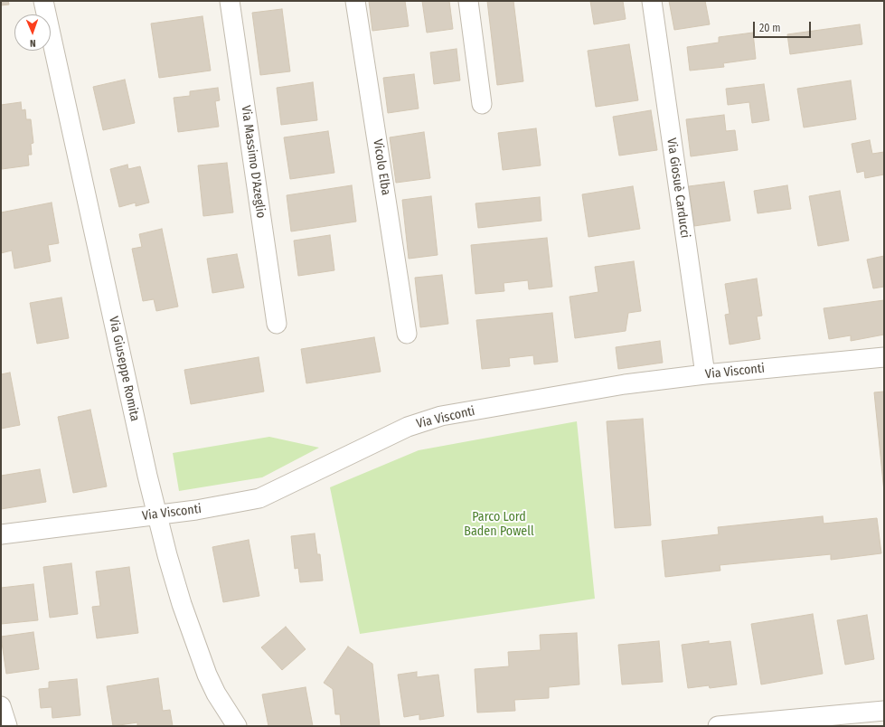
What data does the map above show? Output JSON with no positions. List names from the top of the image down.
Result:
{
  "streets": {
    "street": [
      "Via Massimo D'Azeglio",
      "Vicolo Elba",
      "Via Giosuè Carducci",
      "Via Giuseppe Romita",
      "Via Visconti"
    ]
  },
  "crossings": [
    ["Via Giosuè Carducci", "Via Visconti"],
    ["Via Giuseppe Romita", "Via Visconti"]
  ],
  "parks": ["Parco Lord Baden Powell"],
  "scale_bar": "20 m",
  "north": "bottom"
}
